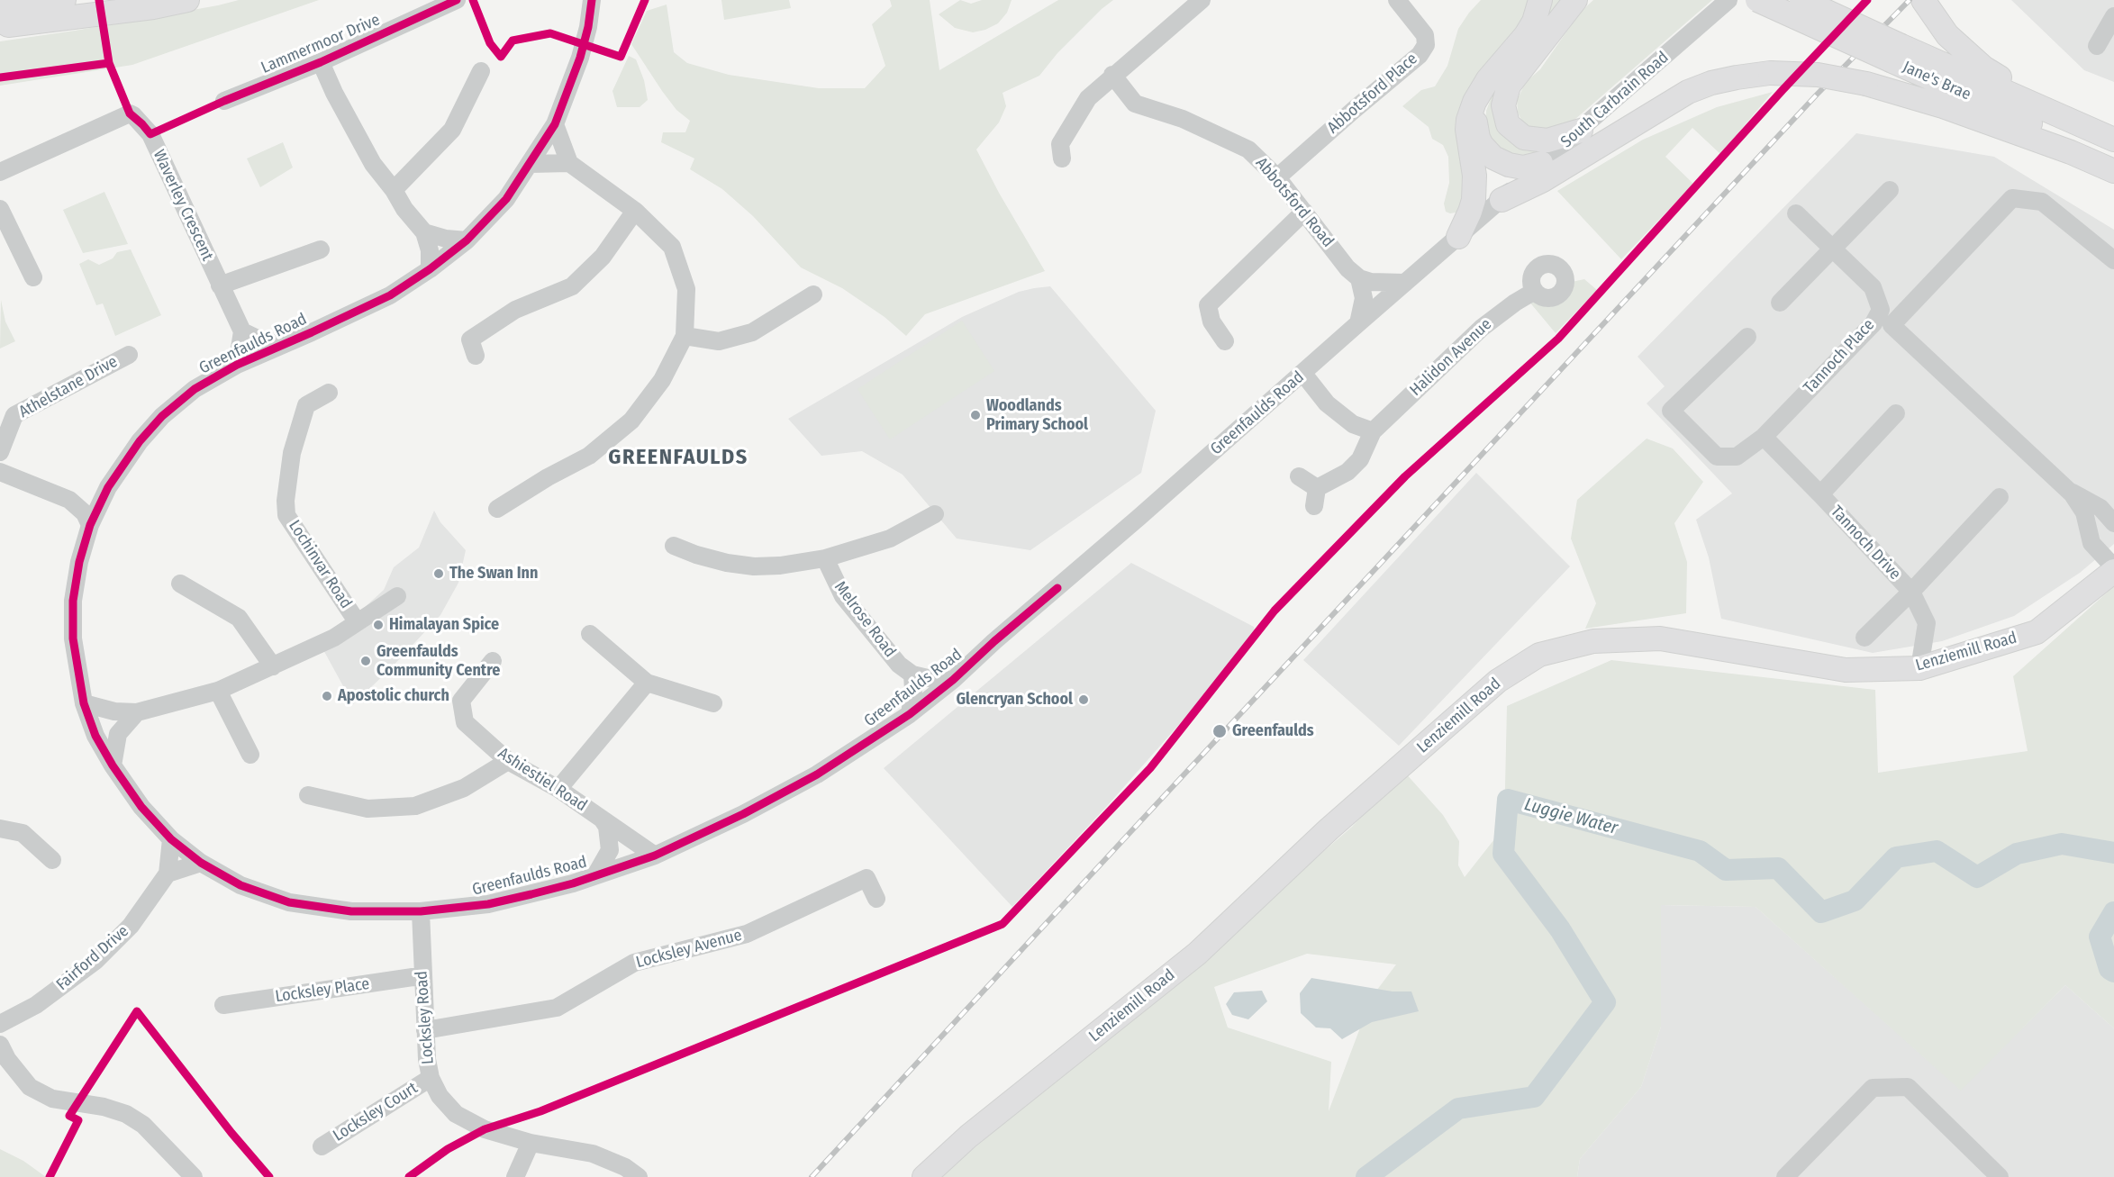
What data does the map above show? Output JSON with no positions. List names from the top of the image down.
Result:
{
  "streets": {
    "main road": ["Jane's Brae", "Lenziemill Road"],
    "street": [
      "Lammermoor Drive",
      "Abbotsford Place",
      "South Carbrain Road",
      "Abbotsford Road",
      "Waverley Crescent",
      "Greenfaulds Road",
      "Tannoch Place",
      "Halidon Avenue",
      "Athelstane Drive",
      "Tannoch Drive",
      "Lochinvar Road",
      "Melrose Road",
      "Ashiestiel Road",
      "Locksley Avenue",
      "Fairford Drive",
      "Locksley Place",
      "Locksley Road",
      "Locksley Court"
    ]
  },
  "crossings": [
    ["Lammermoor Drive", "Greenfaulds Road"],
    ["Abbotsford Place", "Abbotsford Road"],
    ["South Carbrain Road", "Greenfaulds Road"],
    ["Greenfaulds Road", "Lochinvar Road"],
    ["Greenfaulds Road", "Ashiestiel Road"],
    ["Greenfaulds Road", "Fairford Drive"],
    ["Greenfaulds Road", "Locksley Road"],
    ["Tannoch Place", "Tannoch Drive"],
    ["Tannoch Drive", "Lenziemill Road"],
    ["Locksley Avenue", "Locksley Road"],
    ["Locksley Place", "Locksley Road"],
    ["Locksley Road", "Locksley Court"]
  ],
  "districts": ["GREENFAULDS"],
  "water": ["Luggie Water"],
  "places": [
    "Woodlands Primary School",
    "The Swan Inn",
    "Himalayan Spice",
    "Greenfaulds Community Centre",
    "Apostolic church",
    "Glencryan School",
    "Greenfaulds"
  ]
}
